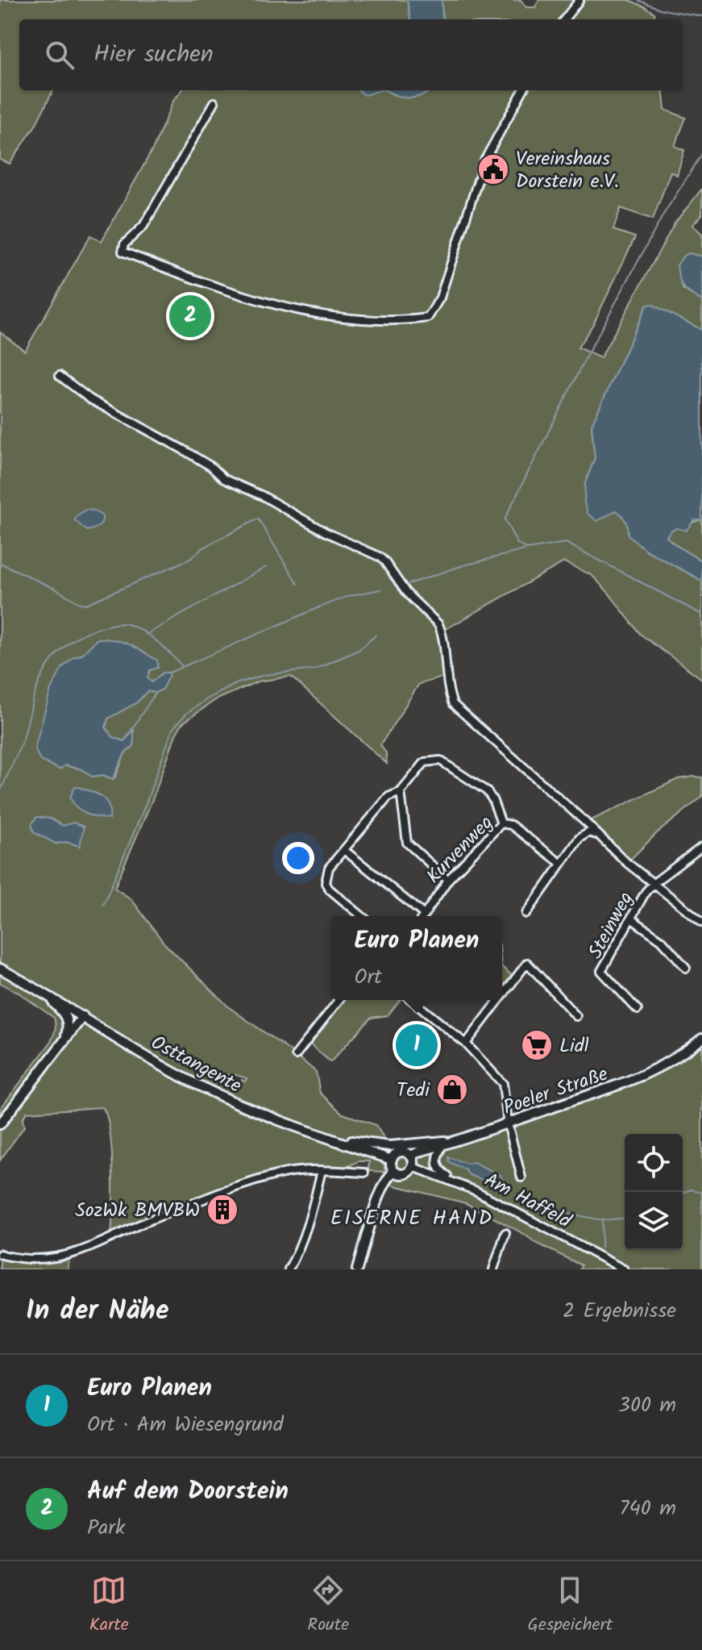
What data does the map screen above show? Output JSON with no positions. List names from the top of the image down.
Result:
{
  "streets": {
    "main road": ["Osttangente", "Poeler Straße"],
    "street": ["Kurvenweg", "Steinweg", "Am Haffeld"]
  },
  "crossings": [
    ["Osttangente", "Poeler Straße"],
    ["Osttangente", "Am Haffeld"],
    ["Poeler Straße", "Am Haffeld"]
  ],
  "districts": ["EISERNE HAND"],
  "places": {
    "public building": ["Vereinshaus Dorstein e.V."],
    "supermarket": ["Lidl"],
    "shop": ["Tedi"],
    "building": ["SozWk BMVBW"]
  },
  "page": {
    "search": "Hier suchen",
    "pins": ["2", "1"],
    "popup": ["Euro Planen", "Ort"],
    "heading": ["In der Nähe", "2 Ergebnisse"],
    "list": [
      {
        "mark": "1",
        "name": "Euro Planen",
        "note": "Ort · Am Wiesengrund",
        "value": "300 m"
      },
      {
        "mark": "2",
        "name": "Auf dem Doorstein",
        "note": "Park",
        "value": "740 m"
      }
    ],
    "nav": ["Karte", "Route", "Gespeichert"]
  }
}
